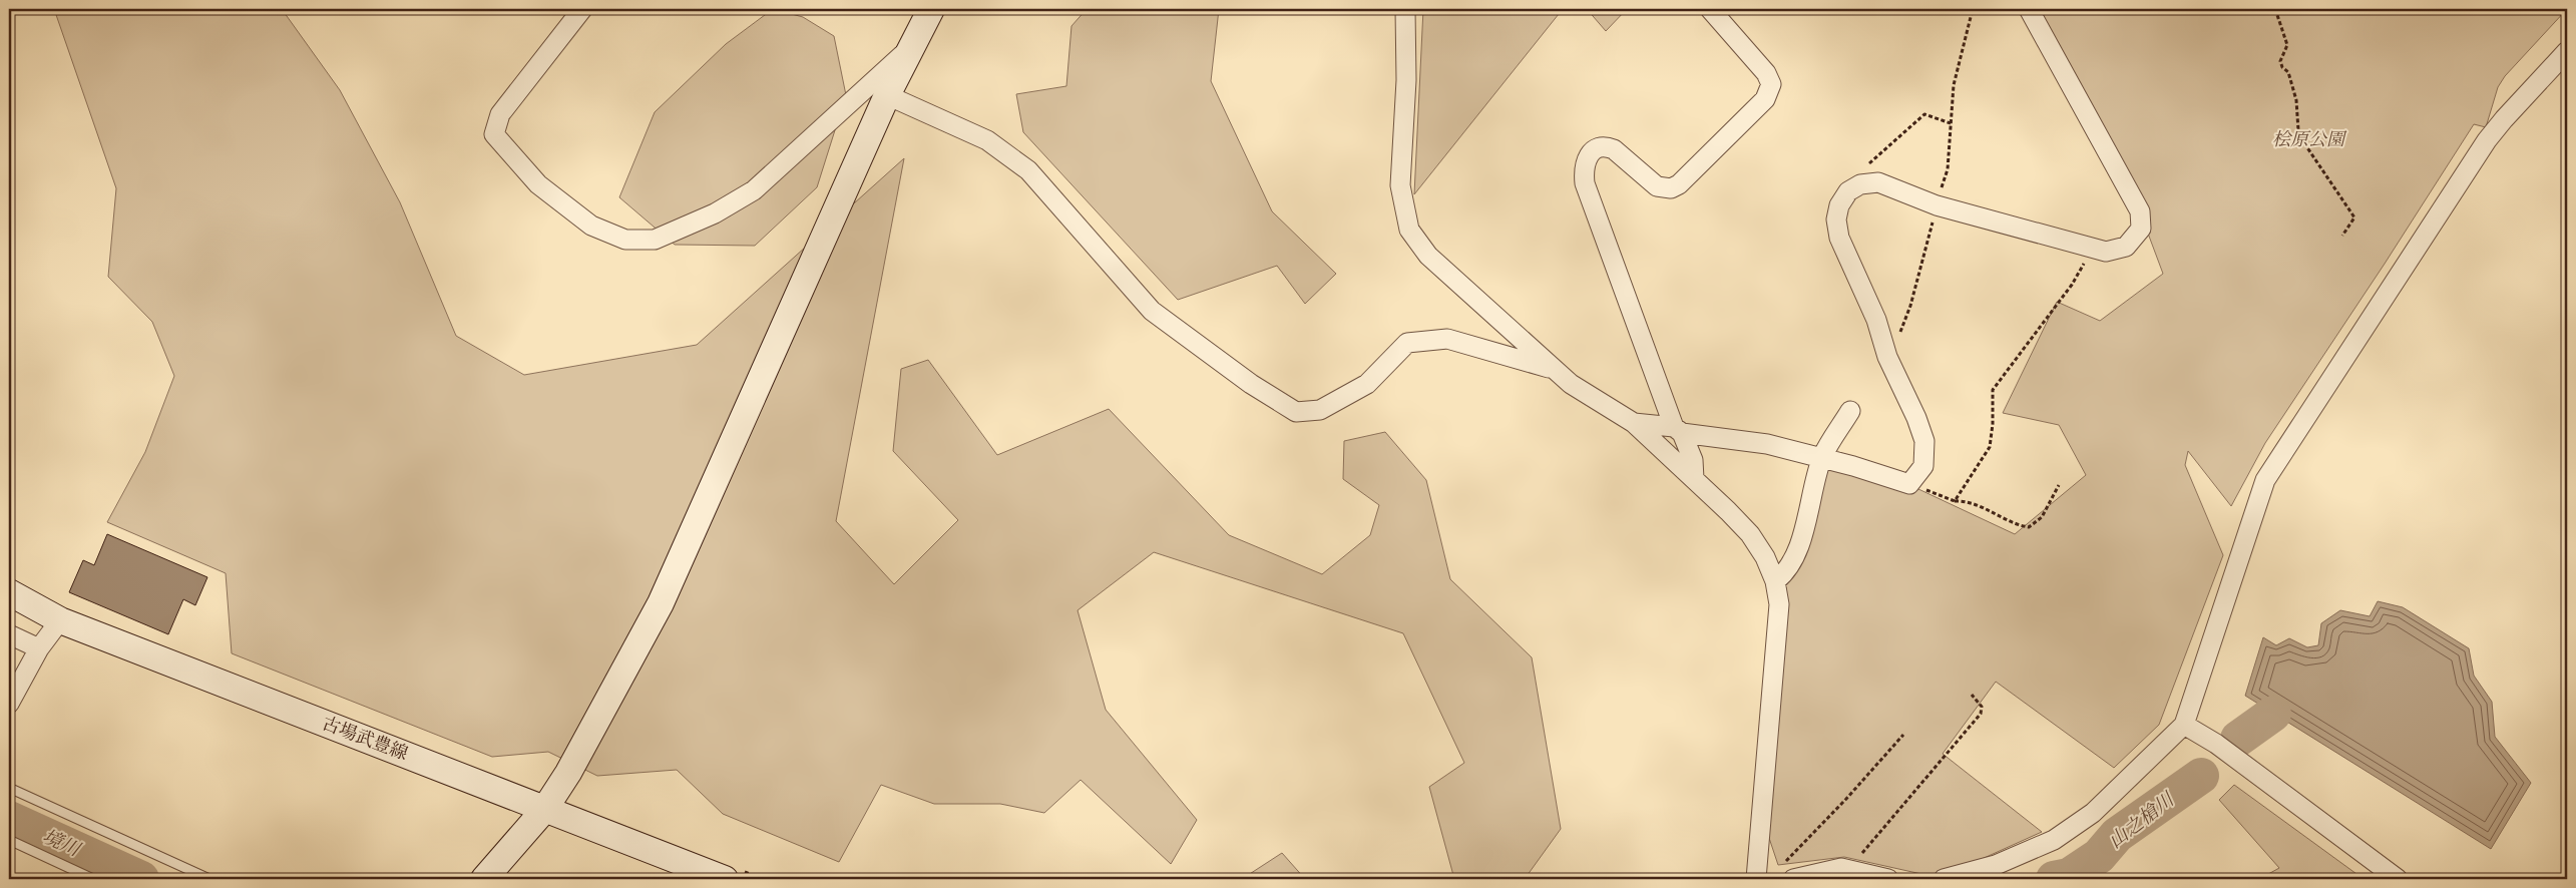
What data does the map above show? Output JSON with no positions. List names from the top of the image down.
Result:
{
  "streets": {
    "street": ["古場武豊線"]
  },
  "water": ["山之槍川", "境川"],
  "parks": ["桧原公園"]
}
